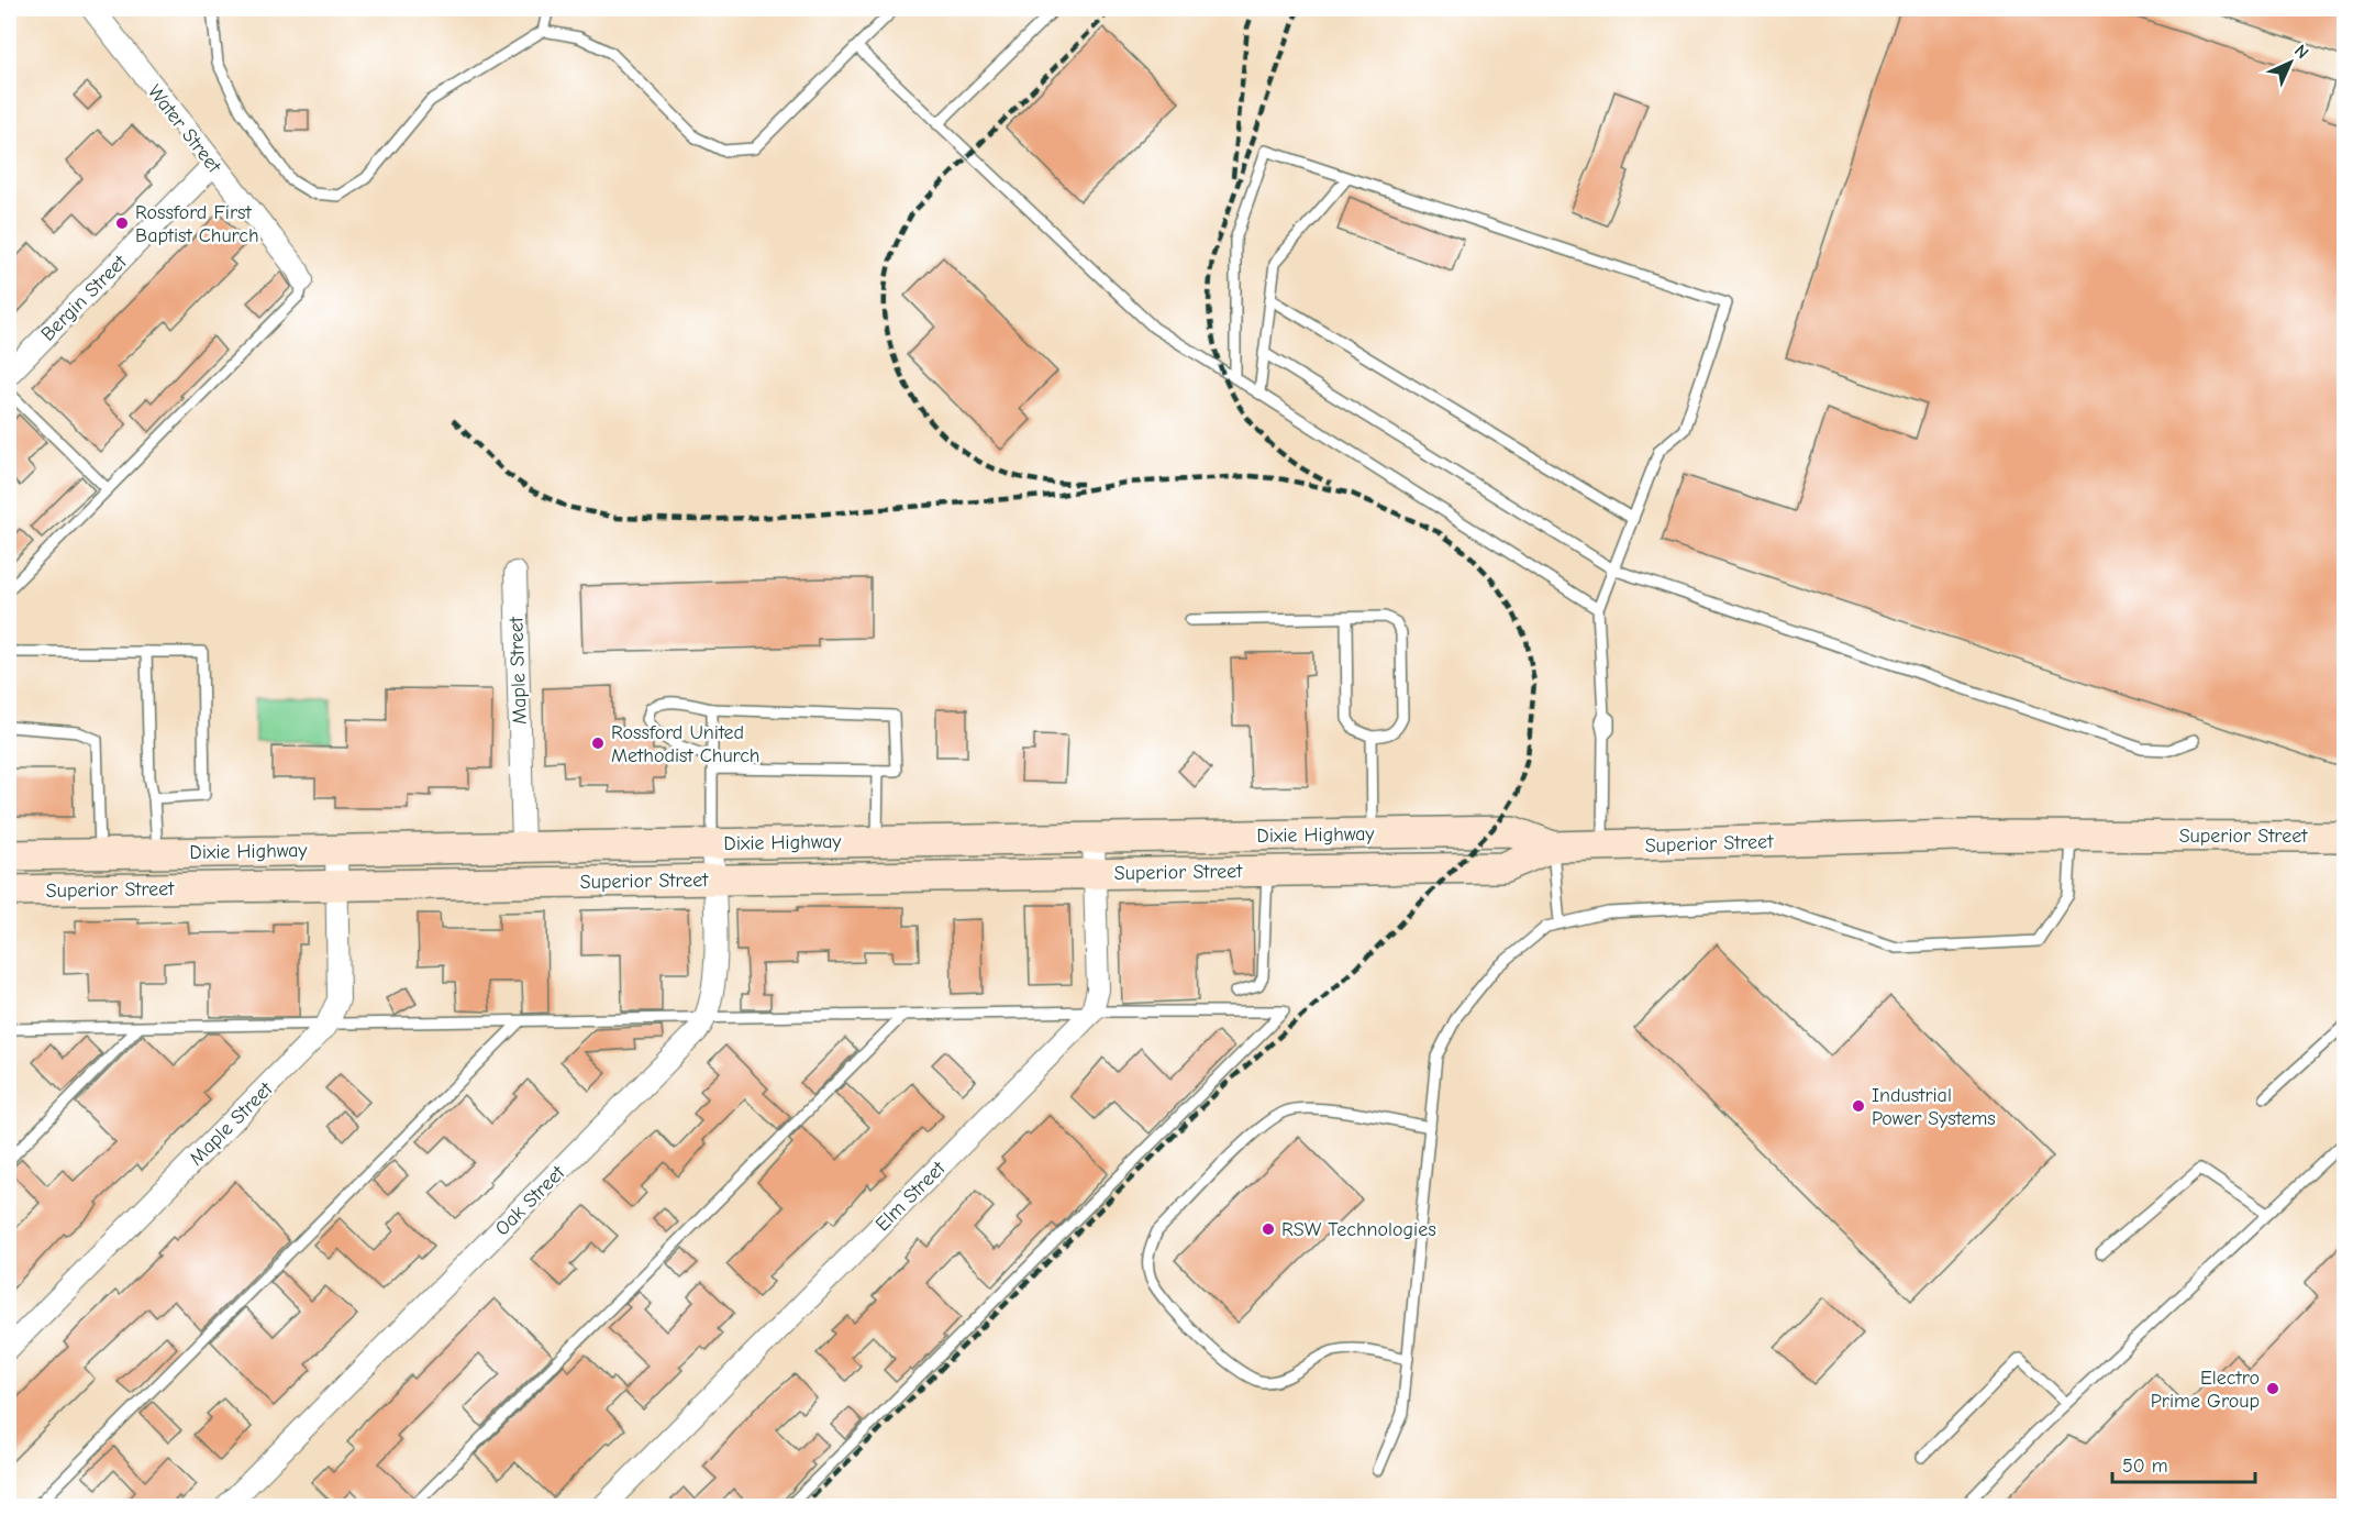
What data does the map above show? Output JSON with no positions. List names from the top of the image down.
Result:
{
  "streets": {
    "main road": ["Dixie Highway", "Superior Street"],
    "street": [
      "Water Street",
      "Bergin Street",
      "Maple Street",
      "Elm Street",
      "Oak Street"
    ]
  },
  "crossings": [
    ["Water Street", "Bergin Street"],
    ["Maple Street", "Dixie Highway"],
    ["Maple Street", "Superior Street"],
    ["Dixie Highway", "Superior Street"],
    ["Dixie Highway", "Oak Street"],
    ["Superior Street", "Oak Street"]
  ],
  "places": [
    "Rossford First Baptist Church",
    "Rossford United Methodist Church",
    "Industrial Power Systems",
    "RSW Technologies",
    "Electro Prime Group"
  ],
  "scale_bar": "50 m",
  "north": "top right"
}
